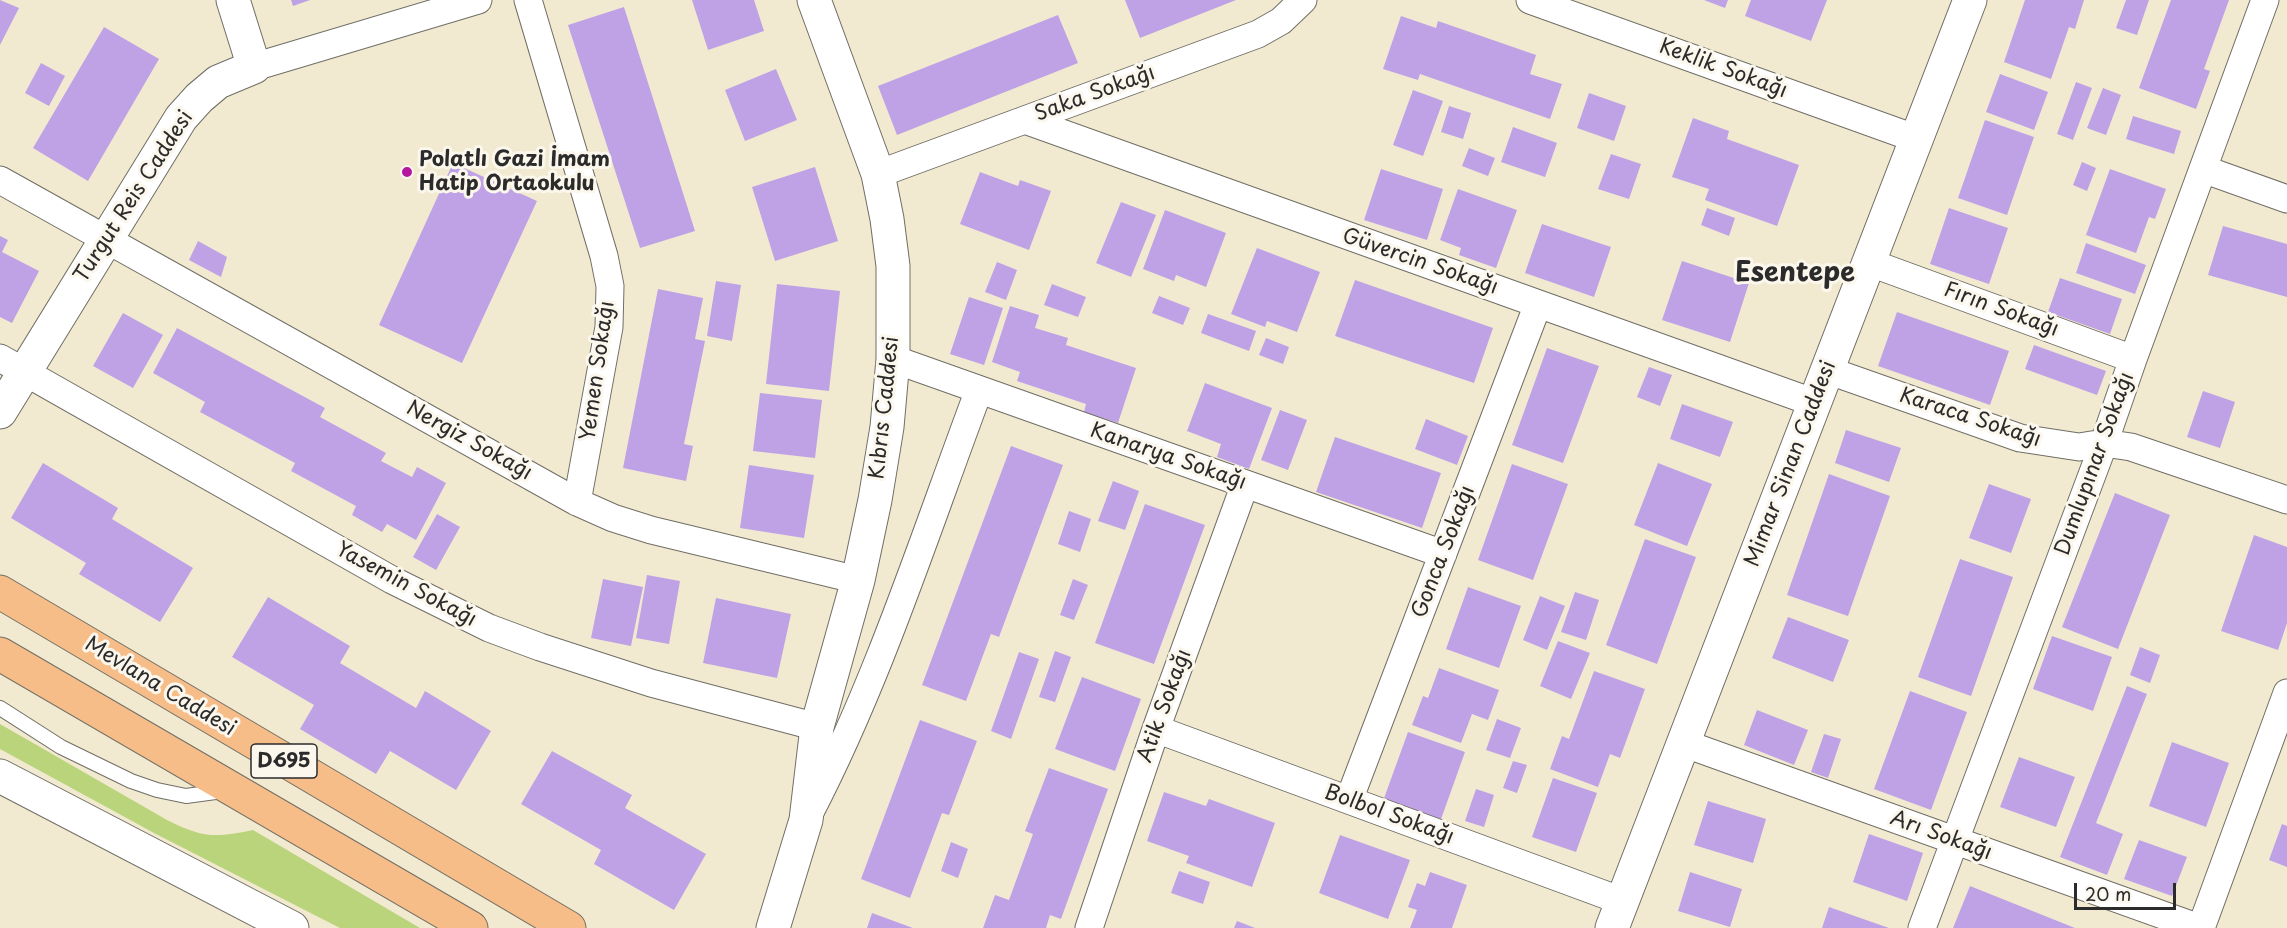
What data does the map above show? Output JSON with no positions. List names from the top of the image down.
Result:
{
  "streets": {
    "main road": ["Mevlana Caddesi", "D695"],
    "street": [
      "Keklik Sokağı",
      "Saka Sokağı",
      "Turgut Reis Caddesi",
      "Güvercin Sokağı",
      "Fırın Sokağı",
      "Yemen Sokağı",
      "Kıbrıs Caddesi",
      "Karaca Sokağı",
      "Nergiz Sokağı",
      "Kanarya Sokağı",
      "Mimar Sinan Caddesi",
      "Dumlupınar Sokağı",
      "Gonca Sokağı",
      "Yasemin Sokağı",
      "Atik Sokağı",
      "Bolbol Sokağı",
      "Arı Sokağı"
    ]
  },
  "crossings": [
    ["Keklik Sokağı", "Mimar Sinan Caddesi"],
    ["Saka Sokağı", "Güvercin Sokağı"],
    ["Saka Sokağı", "Kıbrıs Caddesi"],
    ["Turgut Reis Caddesi", "Nergiz Sokağı"],
    ["Turgut Reis Caddesi", "Yasemin Sokağı"],
    ["Güvercin Sokağı", "Mimar Sinan Caddesi"],
    ["Güvercin Sokağı", "Gonca Sokağı"],
    ["Fırın Sokağı", "Mimar Sinan Caddesi"],
    ["Fırın Sokağı", "Dumlupınar Sokağı"],
    ["Yemen Sokağı", "Nergiz Sokağı"],
    ["Kıbrıs Caddesi", "Nergiz Sokağı"],
    ["Kıbrıs Caddesi", "Kanarya Sokağı"],
    ["Kıbrıs Caddesi", "Yasemin Sokağı"],
    ["Karaca Sokağı", "Mimar Sinan Caddesi"],
    ["Karaca Sokağı", "Dumlupınar Sokağı"],
    ["Kanarya Sokağı", "Gonca Sokağı"],
    ["Kanarya Sokağı", "Atik Sokağı"],
    ["Mimar Sinan Caddesi", "Bolbol Sokağı"],
    ["Mimar Sinan Caddesi", "Arı Sokağı"],
    ["Dumlupınar Sokağı", "Arı Sokağı"],
    ["Gonca Sokağı", "Bolbol Sokağı"],
    ["Atik Sokağı", "Bolbol Sokağı"]
  ],
  "districts": ["Esentepe"],
  "places": ["Polatlı Gazi İmam Hatip Ortaokulu"],
  "scale_bar": "20 m"
}
